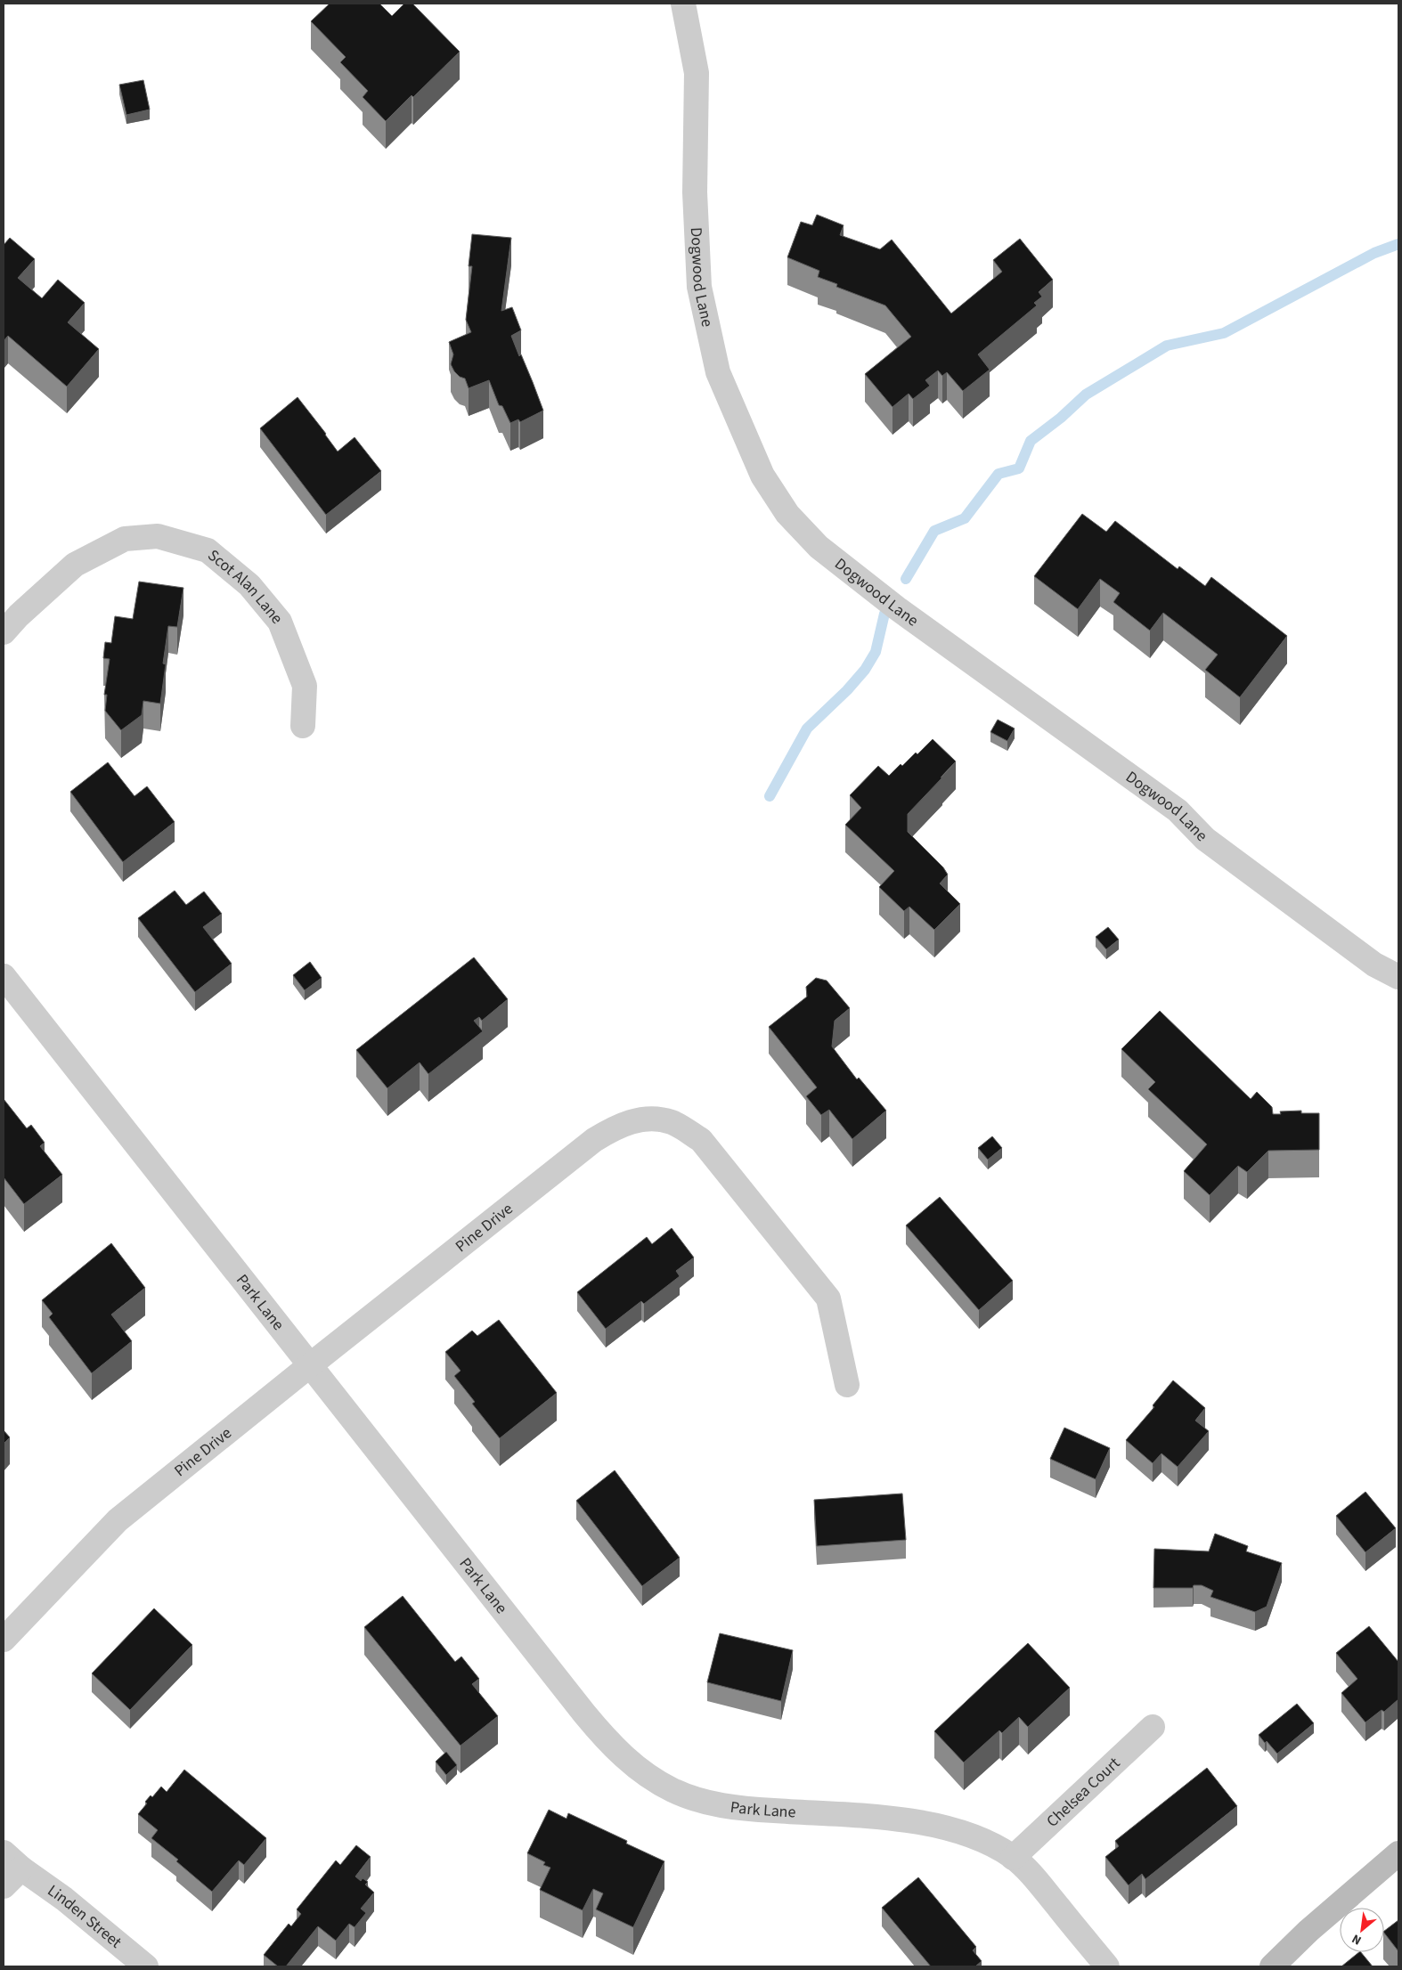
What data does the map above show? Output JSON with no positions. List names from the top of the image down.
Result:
{
  "streets": {
    "street": [
      "Dogwood Lane",
      "Scot Alan Lane",
      "Pine Drive",
      "Park Lane",
      "Chelsea Court",
      "Linden Street"
    ]
  },
  "crossings": [
    ["Pine Drive", "Park Lane"],
    ["Park Lane", "Chelsea Court"]
  ],
  "north": "bottom left"
}
